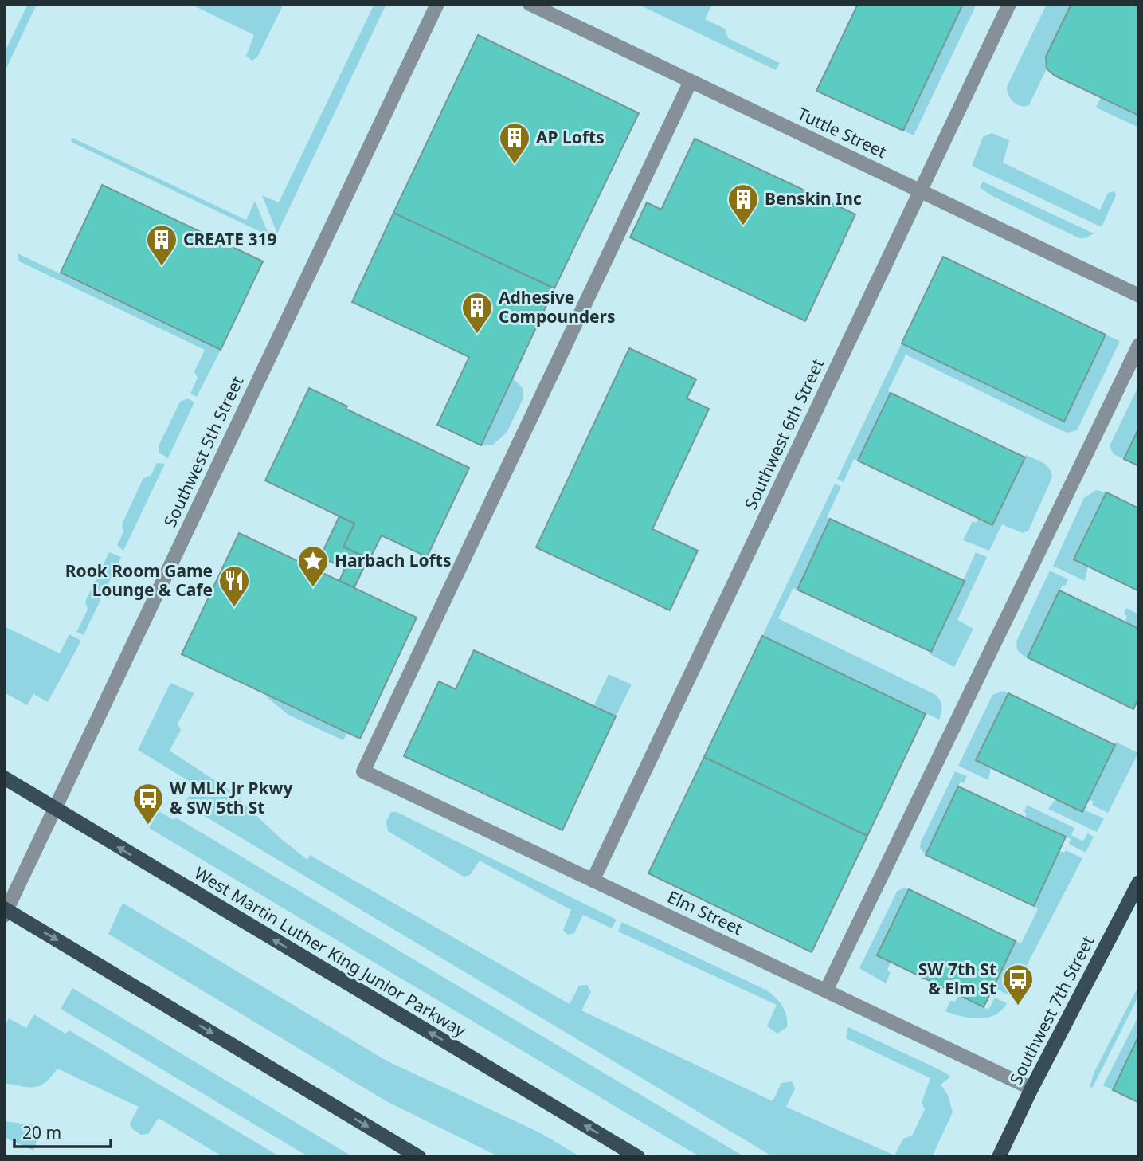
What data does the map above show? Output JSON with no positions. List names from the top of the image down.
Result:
{
  "streets": {
    "main road": ["West Martin Luther King Junior Parkway", "Southwest 7th Street"],
    "street": [
      "Tuttle Street",
      "Southwest 6th Street",
      "Southwest 5th Street",
      "Elm Street"
    ]
  },
  "crossings": [
    ["Tuttle Street", "Southwest 6th Street"],
    ["Tuttle Street", "Elm Street"],
    ["Southwest 6th Street", "Elm Street"],
    ["Southwest 5th Street", "West Martin Luther King Junior Parkway"],
    ["Elm Street", "Southwest 7th Street"]
  ],
  "places": {
    "building": [
      "AP Lofts",
      "Benskin Inc",
      "CREATE 319",
      "Adhesive Compounders"
    ],
    "place": ["Harbach Lofts"],
    "restaurant": ["Rook Room Game Lounge & Cafe"],
    "bus stop": ["W MLK Jr Pkwy & SW 5th St", "SW 7th St & Elm St"]
  },
  "scale_bar": "20 m"
}
